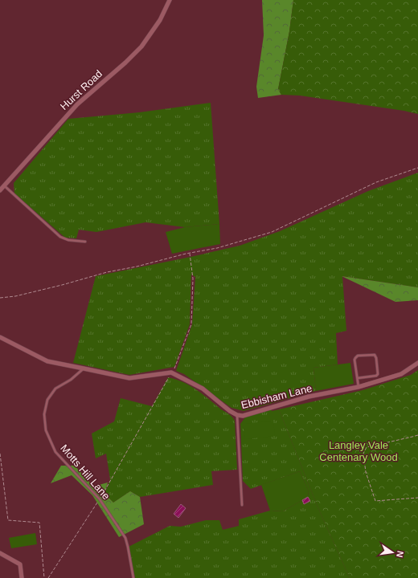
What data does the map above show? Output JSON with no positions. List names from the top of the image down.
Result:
{
  "streets": {
    "street": ["Hurst Road", "Ebbisham Lane"],
    "lane": ["Motts Hill Lane"]
  },
  "parks": ["Langley Vale Centenary Wood"],
  "north": "right"
}
